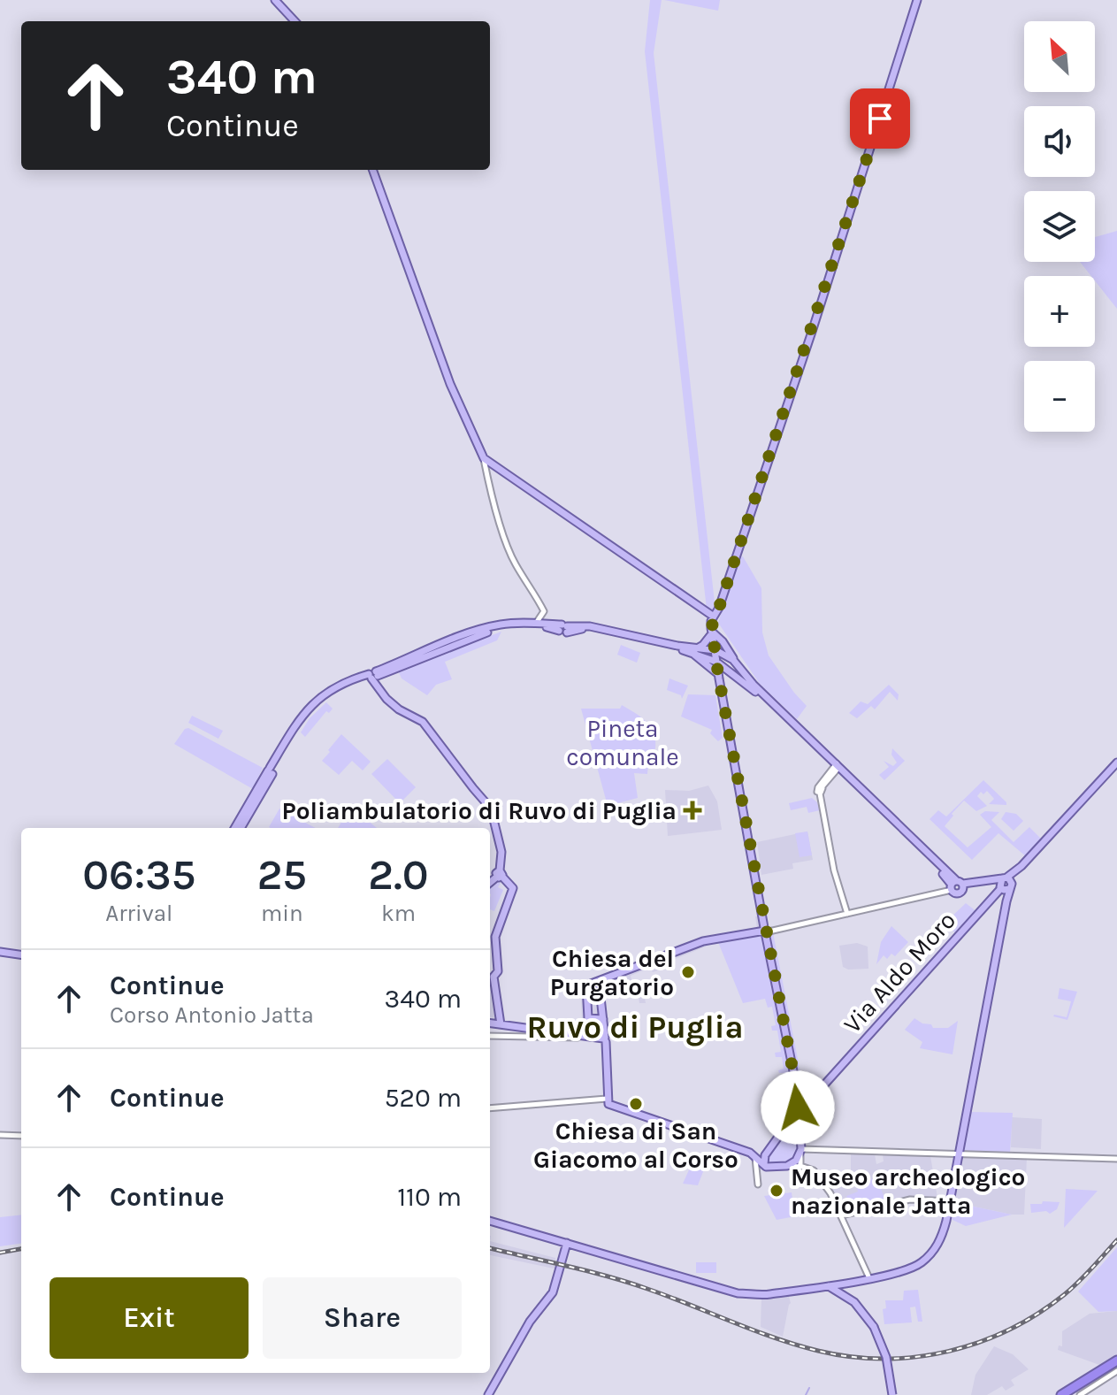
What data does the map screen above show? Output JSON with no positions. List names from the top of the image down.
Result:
{
  "streets": {
    "main road": ["Via Aldo Moro"]
  },
  "districts": ["Ruvo di Puglia"],
  "parks": ["Pineta comunale"],
  "places": {
    "health": ["Poliambulatorio di Ruvo di Puglia"],
    "other": ["Chiesa del Purgatorio", "Chiesa di San Giacomo al Corso", "Museo archeologico nazionale Jatta"]
  },
  "north": "top left",
  "page": {
    "map_buttons": ["+", "−"],
    "turn": ["340 m", "Continue"],
    "eta": [
      "06:35",
      "Arrival",
      "25",
      "min",
      "2.0",
      "km"
    ],
    "list": [
      {
        "name": "Continue",
        "note": "Corso Antonio Jatta",
        "value": "340 m"
      },
      {
        "name": "Continue",
        "value": "520 m"
      },
      {
        "name": "Continue",
        "value": "110 m"
      }
    ],
    "buttons": ["Exit", "Share"]
  }
}
